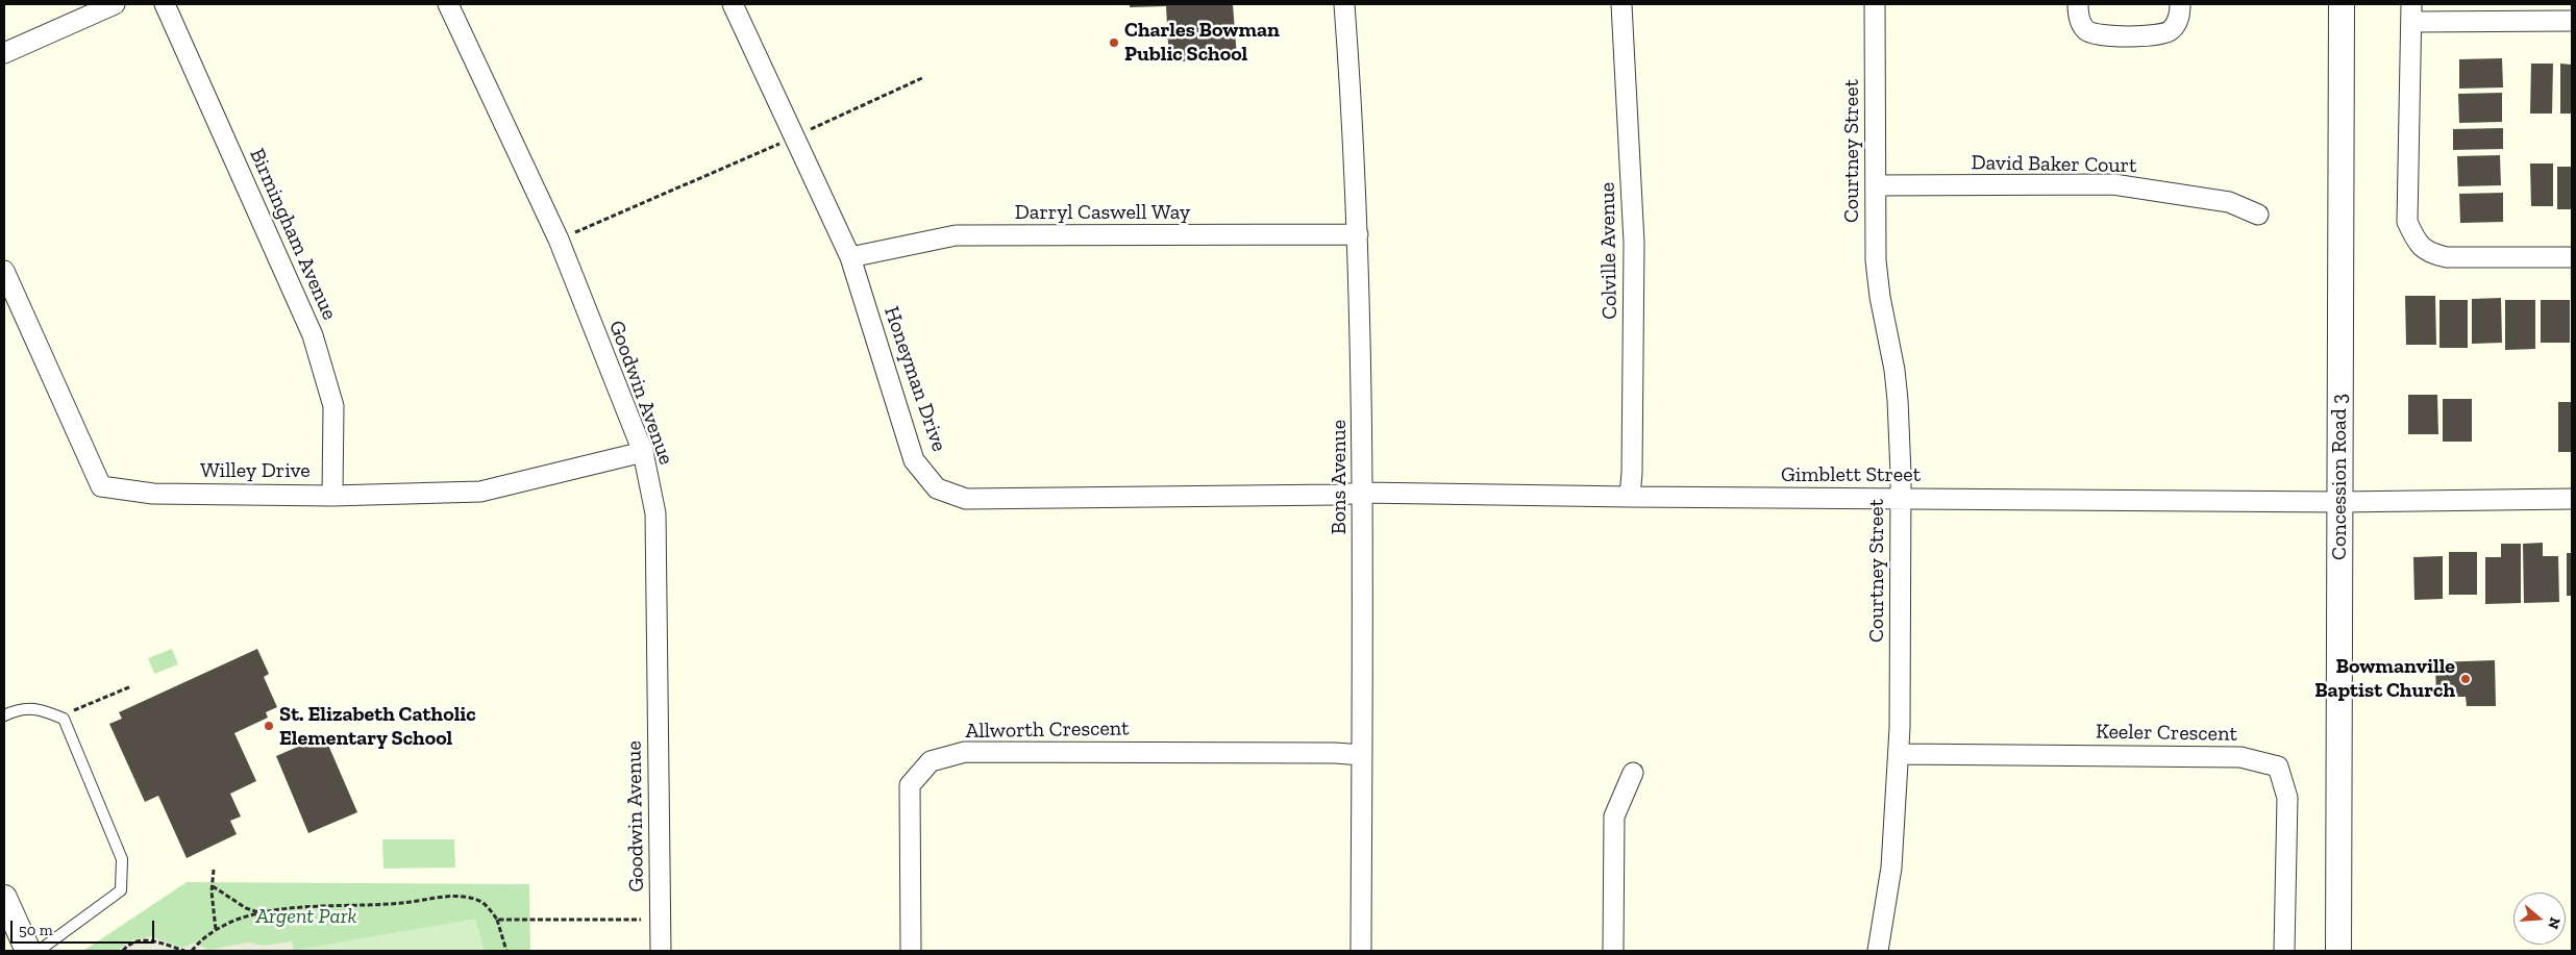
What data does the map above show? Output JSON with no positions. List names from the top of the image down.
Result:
{
  "streets": {
    "street": [
      "Courtney Street",
      "David Baker Court",
      "Darryl Caswell Way",
      "Birmingham Avenue",
      "Colville Avenue",
      "Honeyman Drive",
      "Goodwin Avenue",
      "Willey Drive",
      "Gimblett Street",
      "Bons Avenue",
      "Concession Road 3",
      "Allworth Crescent",
      "Keeler Crescent"
    ]
  },
  "crossings": [
    ["Courtney Street", "David Baker Court"],
    ["Courtney Street", "Gimblett Street"],
    ["Courtney Street", "Keeler Crescent"],
    ["Darryl Caswell Way", "Honeyman Drive"],
    ["Darryl Caswell Way", "Bons Avenue"],
    ["Birmingham Avenue", "Willey Drive"],
    ["Colville Avenue", "Gimblett Street"],
    ["Honeyman Drive", "Gimblett Street"],
    ["Honeyman Drive", "Bons Avenue"],
    ["Goodwin Avenue", "Willey Drive"],
    ["Gimblett Street", "Bons Avenue"],
    ["Gimblett Street", "Concession Road 3"],
    ["Bons Avenue", "Allworth Crescent"]
  ],
  "parks": ["Argent Park"],
  "places": ["Charles Bowman Public School", "Bowmanville Baptist Church", "St. Elizabeth Catholic Elementary School"],
  "scale_bar": "50 m",
  "north": "right"
}
